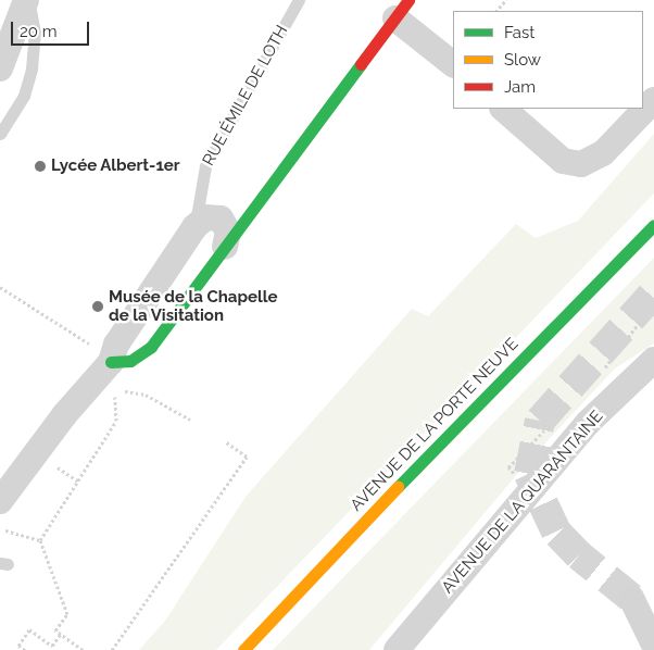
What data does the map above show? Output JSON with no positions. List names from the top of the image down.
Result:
{
  "streets": {
    "street": ["AVENUE DE LA PORTE NEUVE", "AVENUE DE LA QUARANTAINE"],
    "lane": ["RUE ÉMILE DE LOTH"]
  },
  "places": ["Lycée Albert-1er", "Musée de la Chapelle de la Visitation"],
  "legend": ["Fast", "Slow", "Jam"],
  "scale_bar": "20 m"
}
